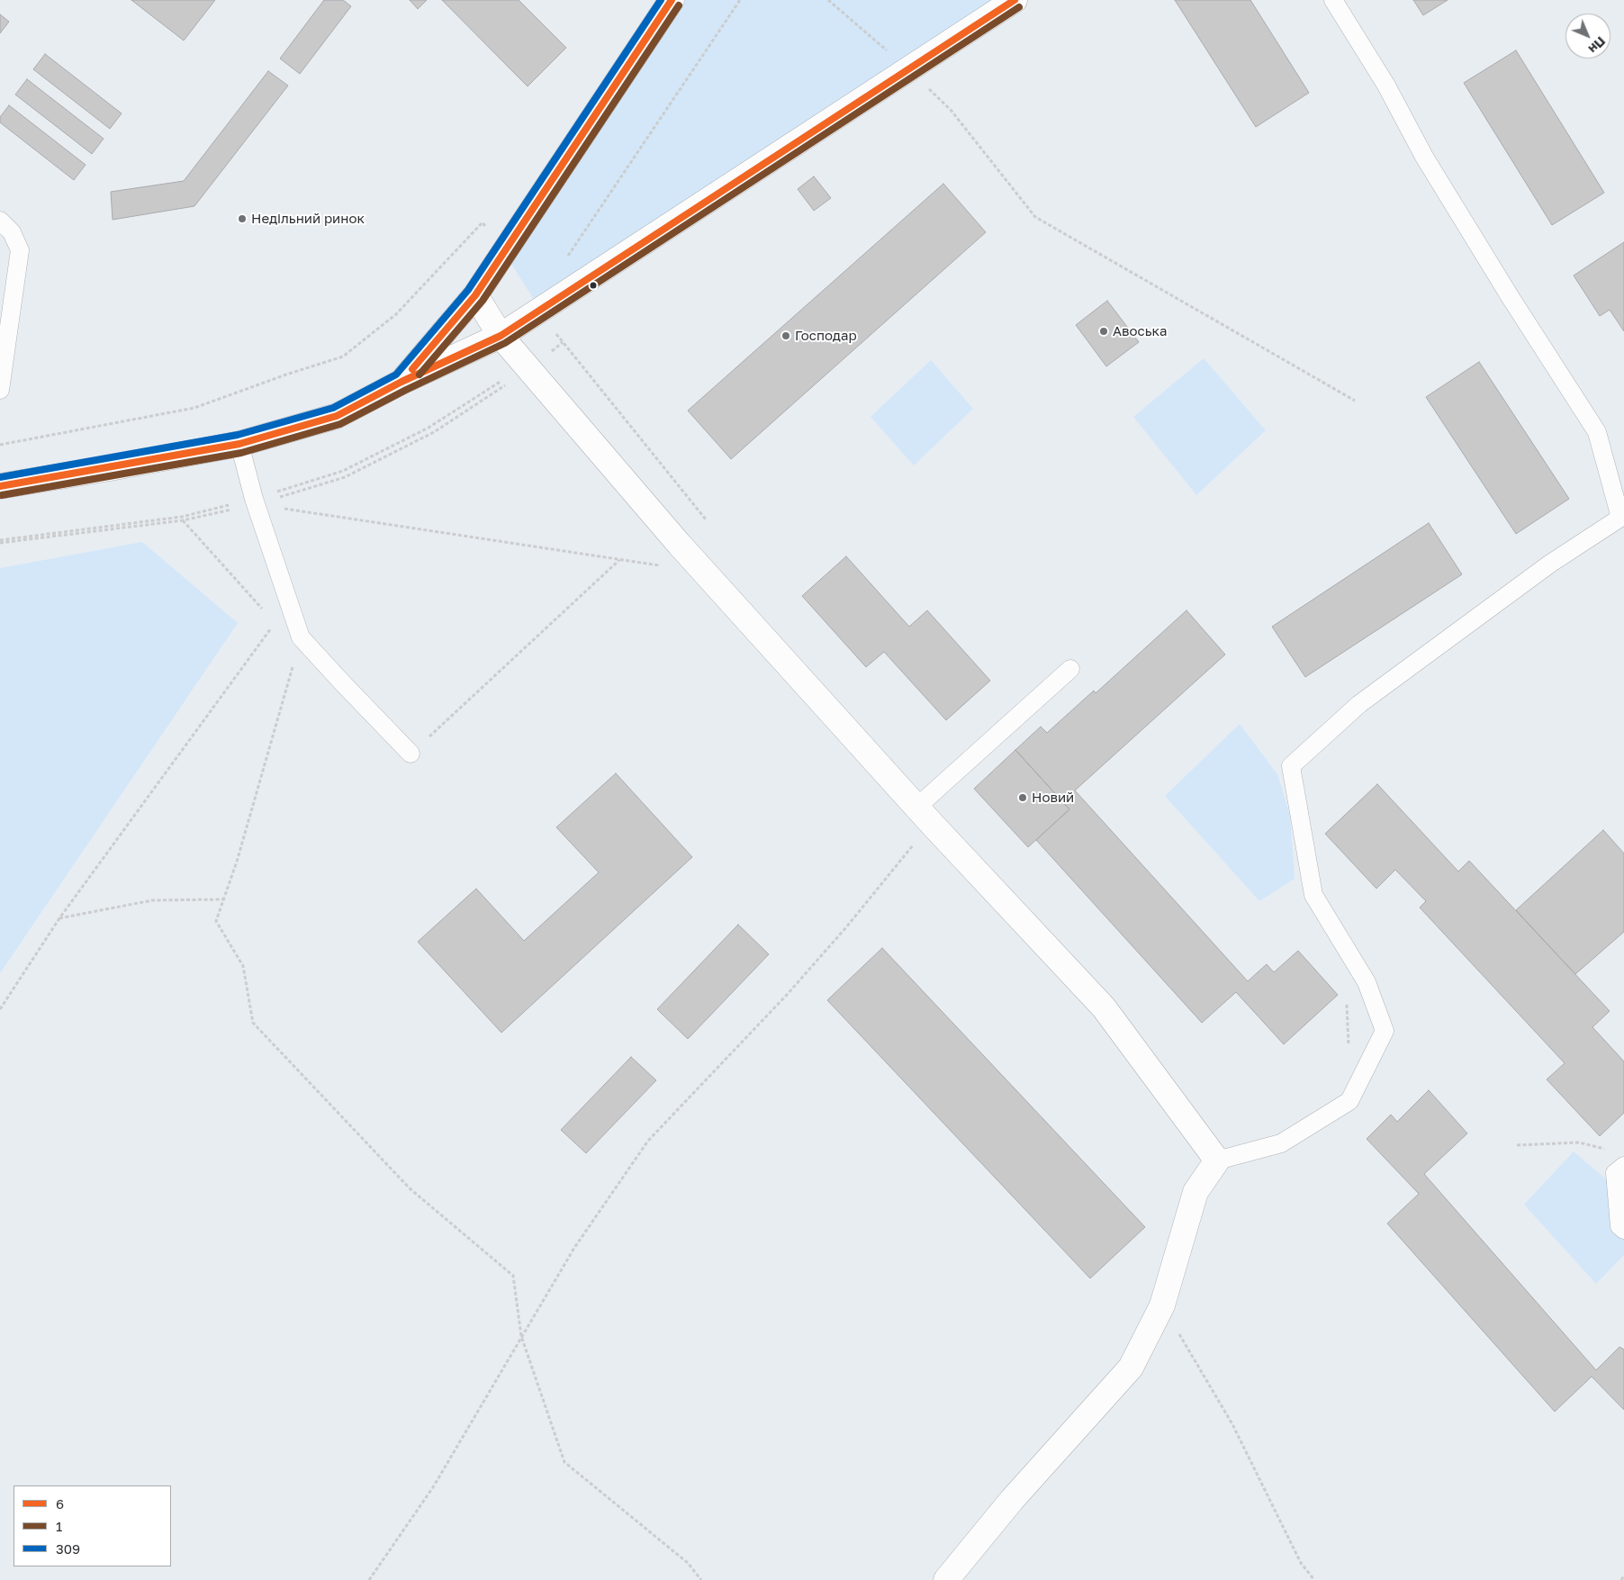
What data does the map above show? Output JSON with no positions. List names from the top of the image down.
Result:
{
  "places": [
    "Недільний ринок",
    "Авоська",
    "Господар",
    "Новий"
  ],
  "lines": ["transit line 6", "transit line 309", "transit line 1"],
  "legend": ["6", "1", "309"],
  "north": "bottom right"
}
